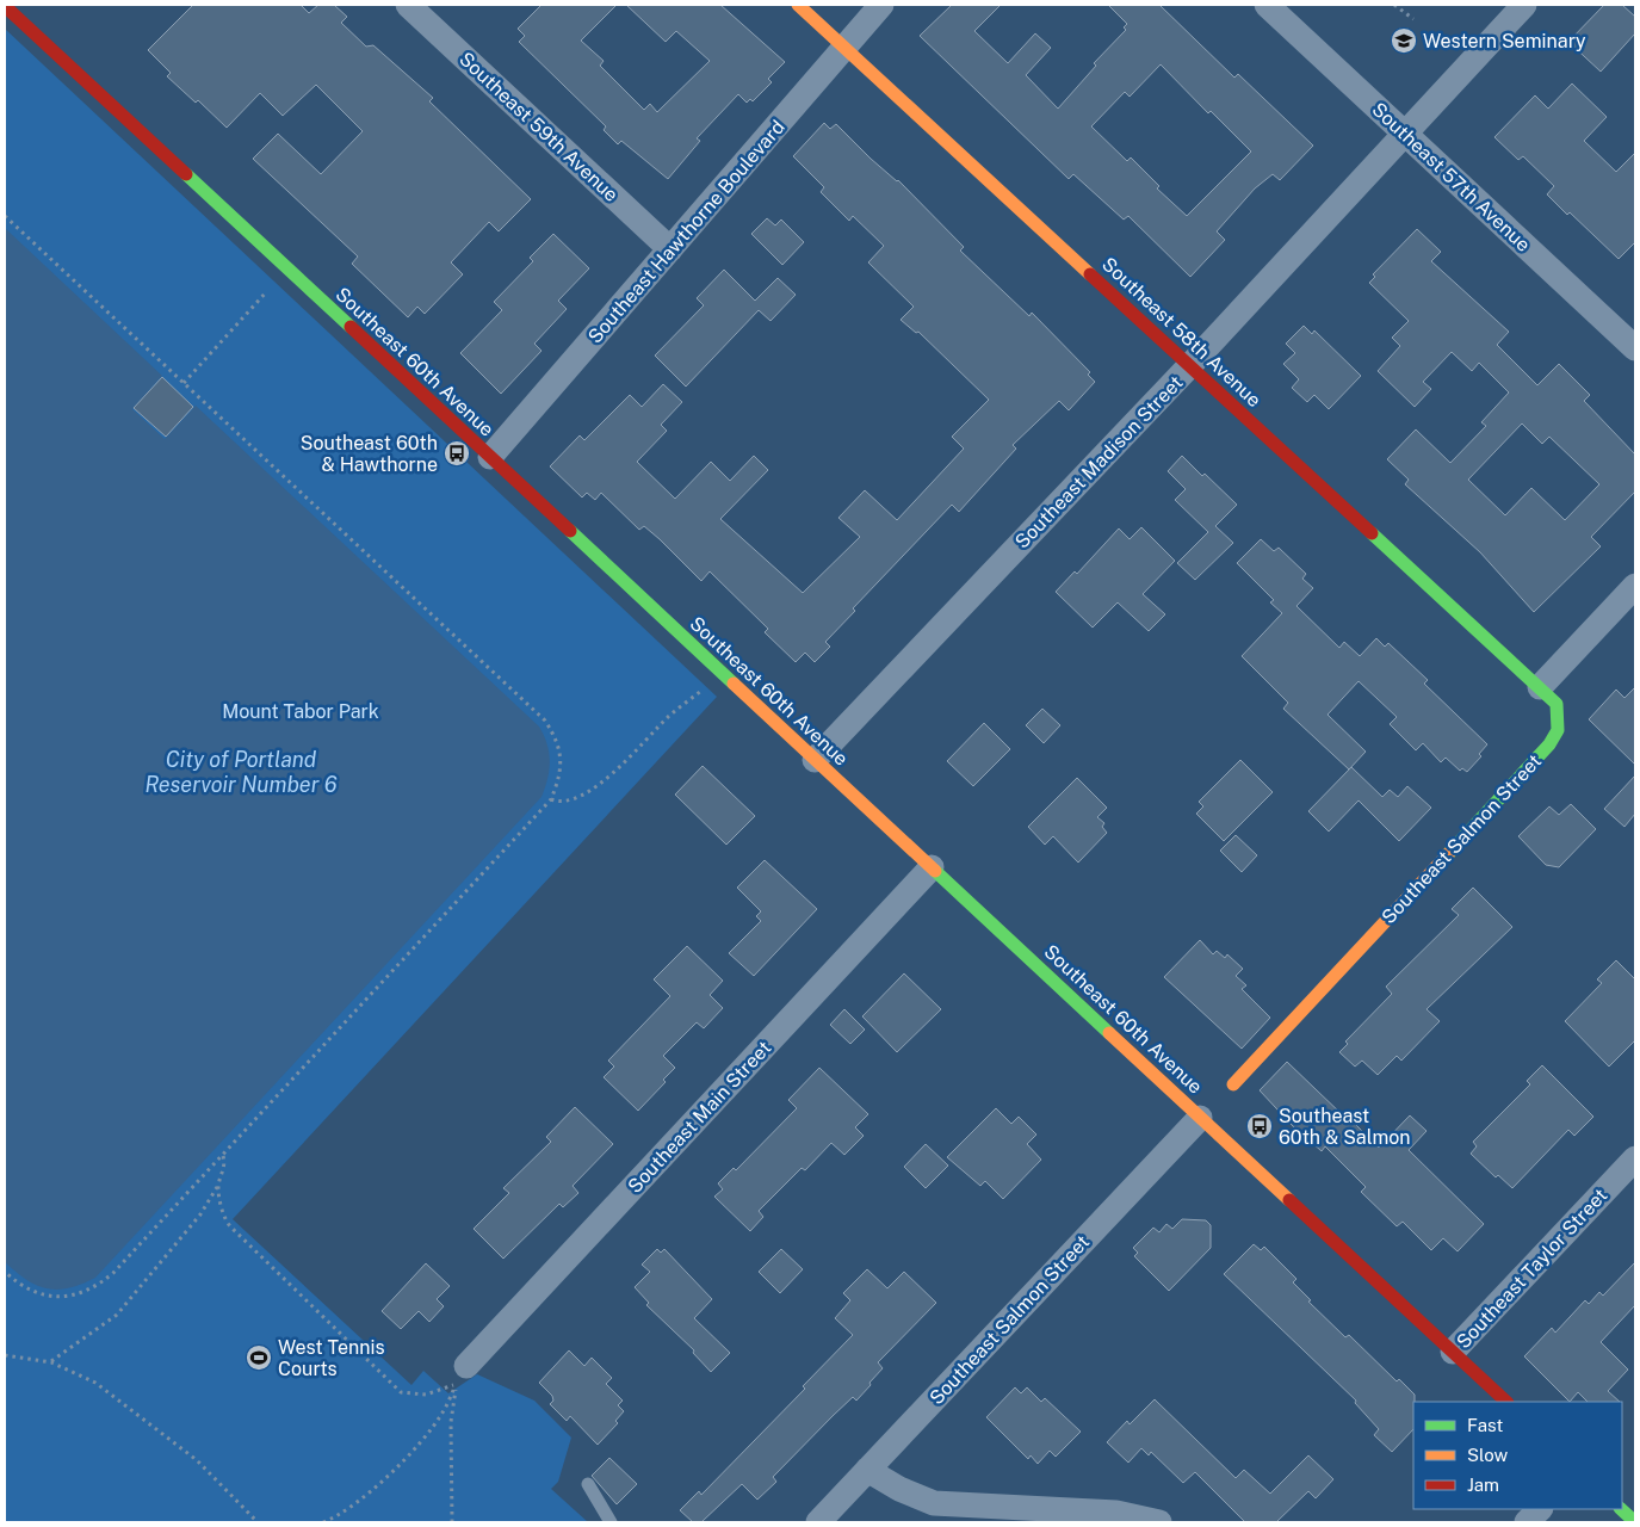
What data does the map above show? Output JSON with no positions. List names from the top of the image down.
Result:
{
  "streets": {
    "main road": ["Southeast 58th Avenue", "Southeast 60th Avenue", "Southeast Salmon Street"],
    "street": [
      "Southeast 59th Avenue",
      "Southeast 57th Avenue",
      "Southeast Hawthorne Boulevard",
      "Southeast Madison Street",
      "Southeast Main Street",
      "Southeast Taylor Street"
    ]
  },
  "crossings": [
    ["Southeast 59th Avenue", "Southeast Hawthorne Boulevard"],
    ["Southeast 57th Avenue", "Southeast Madison Street"],
    ["Southeast Hawthorne Boulevard", "Southeast 58th Avenue"],
    ["Southeast Hawthorne Boulevard", "Southeast 60th Avenue"],
    ["Southeast 58th Avenue", "Southeast Madison Street"],
    ["Southeast 58th Avenue", "Southeast Salmon Street"],
    ["Southeast 60th Avenue", "Southeast Madison Street"],
    ["Southeast 60th Avenue", "Southeast Salmon Street"],
    ["Southeast 60th Avenue", "Southeast Main Street"],
    ["Southeast 60th Avenue", "Southeast Taylor Street"]
  ],
  "water": ["City of Portland Reservoir Number 6"],
  "parks": ["Mount Tabor Park"],
  "places": {
    "school or university": ["Western Seminary"],
    "bus stop": ["Southeast 60th & Hawthorne", "Southeast 60th & Salmon"],
    "sports": ["West Tennis Courts"]
  },
  "legend": ["Fast", "Slow", "Jam"]
}
